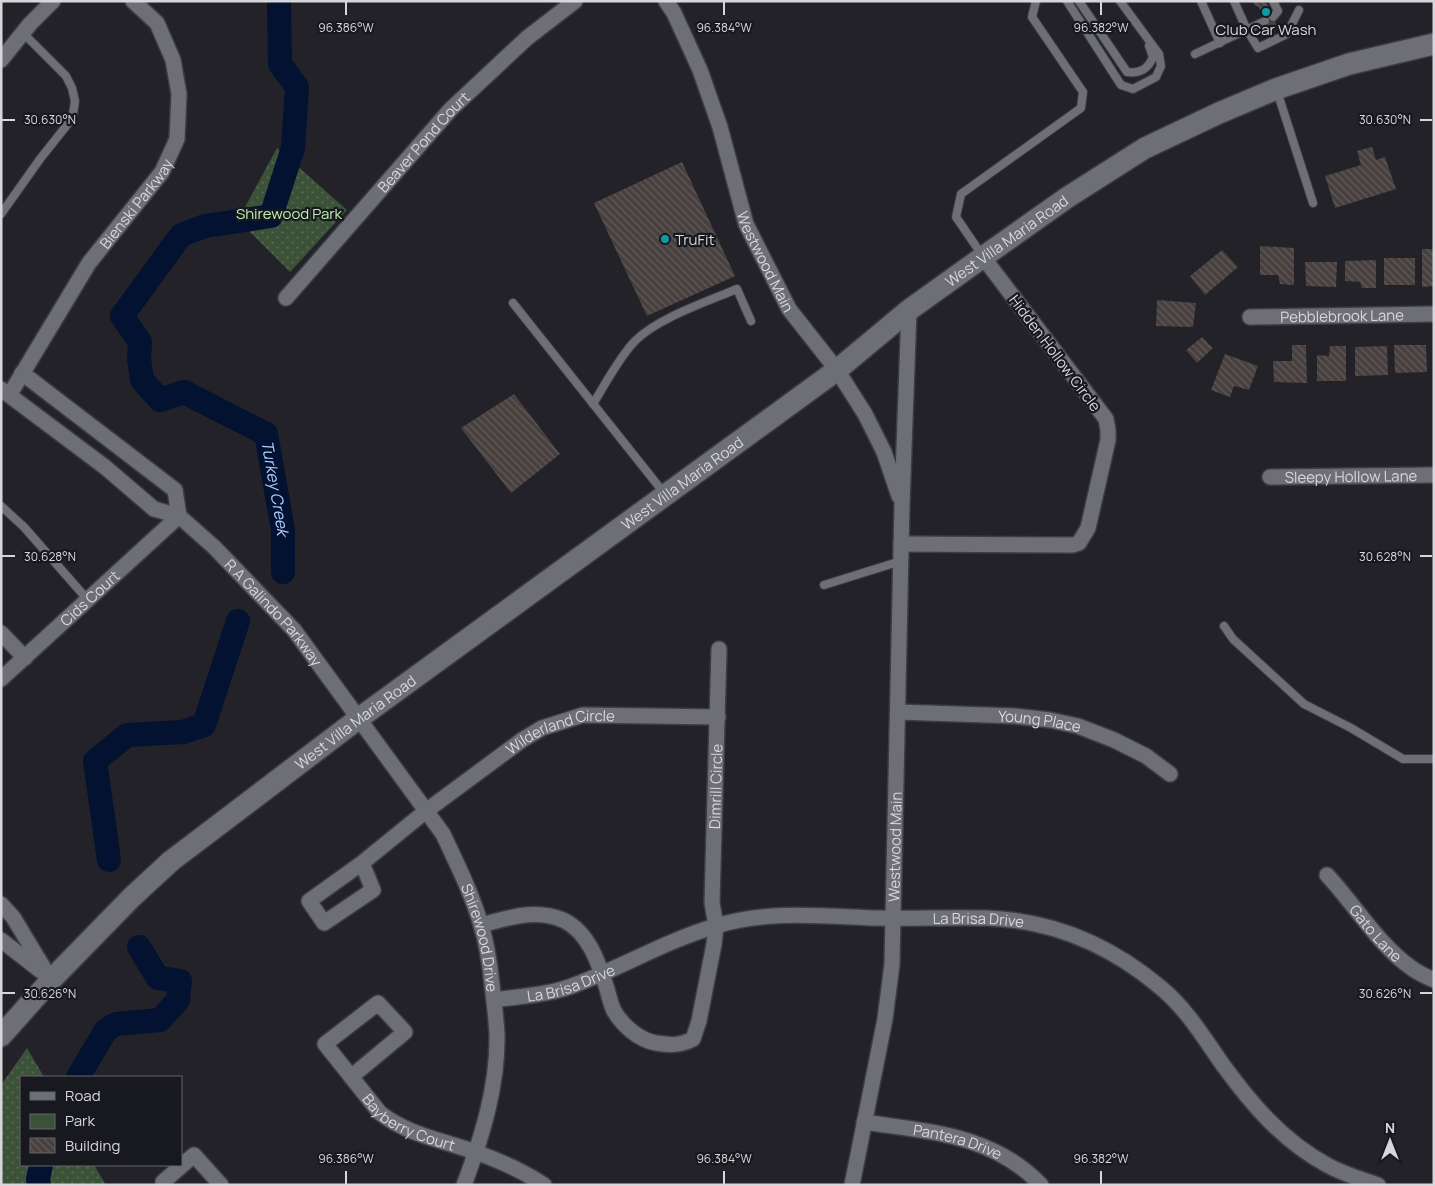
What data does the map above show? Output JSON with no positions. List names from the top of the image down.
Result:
{
  "streets": {
    "main road": ["West Villa Maria Road"],
    "street": [
      "Beaver Pond Court",
      "Bienski Parkway",
      "Westwood Main",
      "Pebblebrook Lane",
      "Hidden Hollow Circle",
      "Sleepy Hollow Lane",
      "Cids Court",
      "R A Galindo Parkway",
      "Young Place",
      "Wilderland Circle",
      "Dimrill Circle",
      "La Brisa Drive",
      "Gato Lane",
      "Shirewood Drive",
      "Bayberry Court",
      "Pantera Drive"
    ]
  },
  "crossings": [
    ["Bienski Parkway", "R A Galindo Parkway"],
    ["West Villa Maria Road", "Westwood Main"],
    ["West Villa Maria Road", "Hidden Hollow Circle"],
    ["West Villa Maria Road", "R A Galindo Parkway"],
    ["West Villa Maria Road", "Shirewood Drive"],
    ["Westwood Main", "Hidden Hollow Circle"],
    ["Westwood Main", "Young Place"],
    ["Westwood Main", "La Brisa Drive"],
    ["Westwood Main", "Pantera Drive"],
    ["Cids Court", "R A Galindo Parkway"],
    ["R A Galindo Parkway", "Shirewood Drive"],
    ["Wilderland Circle", "Dimrill Circle"],
    ["Wilderland Circle", "Shirewood Drive"],
    ["Dimrill Circle", "La Brisa Drive"],
    ["Dimrill Circle", "Shirewood Drive"],
    ["La Brisa Drive", "Shirewood Drive"],
    ["Shirewood Drive", "Bayberry Court"]
  ],
  "water": ["Turkey Creek"],
  "parks": ["Shirewood Park"],
  "places": ["Club Car Wash", "TruFit"],
  "legend": ["Road", "Park", "Building"],
  "north": "top",
  "coordinates": [
    "96.386°W",
    "96.384°W",
    "96.382°W",
    "30.630°N",
    "30.628°N",
    "30.626°N"
  ]
}
